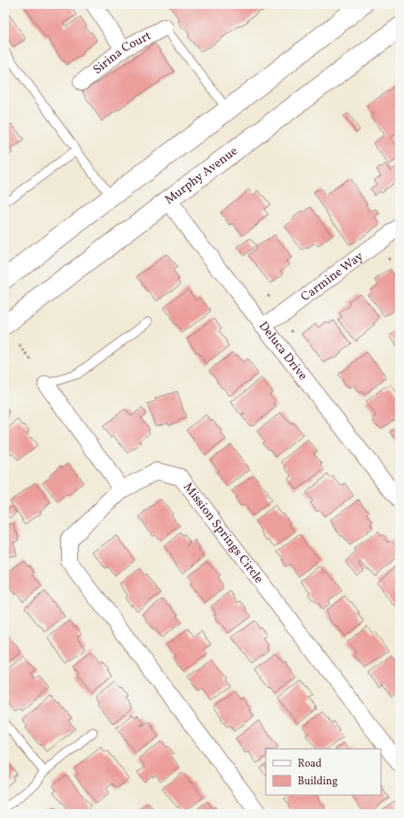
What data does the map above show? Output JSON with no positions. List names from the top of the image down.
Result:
{
  "streets": {
    "main road": ["Murphy Avenue"],
    "street": [
      "Sirina Court",
      "Carmine Way",
      "Deluca Drive",
      "Mission Springs Circle"
    ]
  },
  "crossings": [
    ["Murphy Avenue", "Deluca Drive"],
    ["Carmine Way", "Deluca Drive"]
  ],
  "legend": ["Road", "Building"]
}
